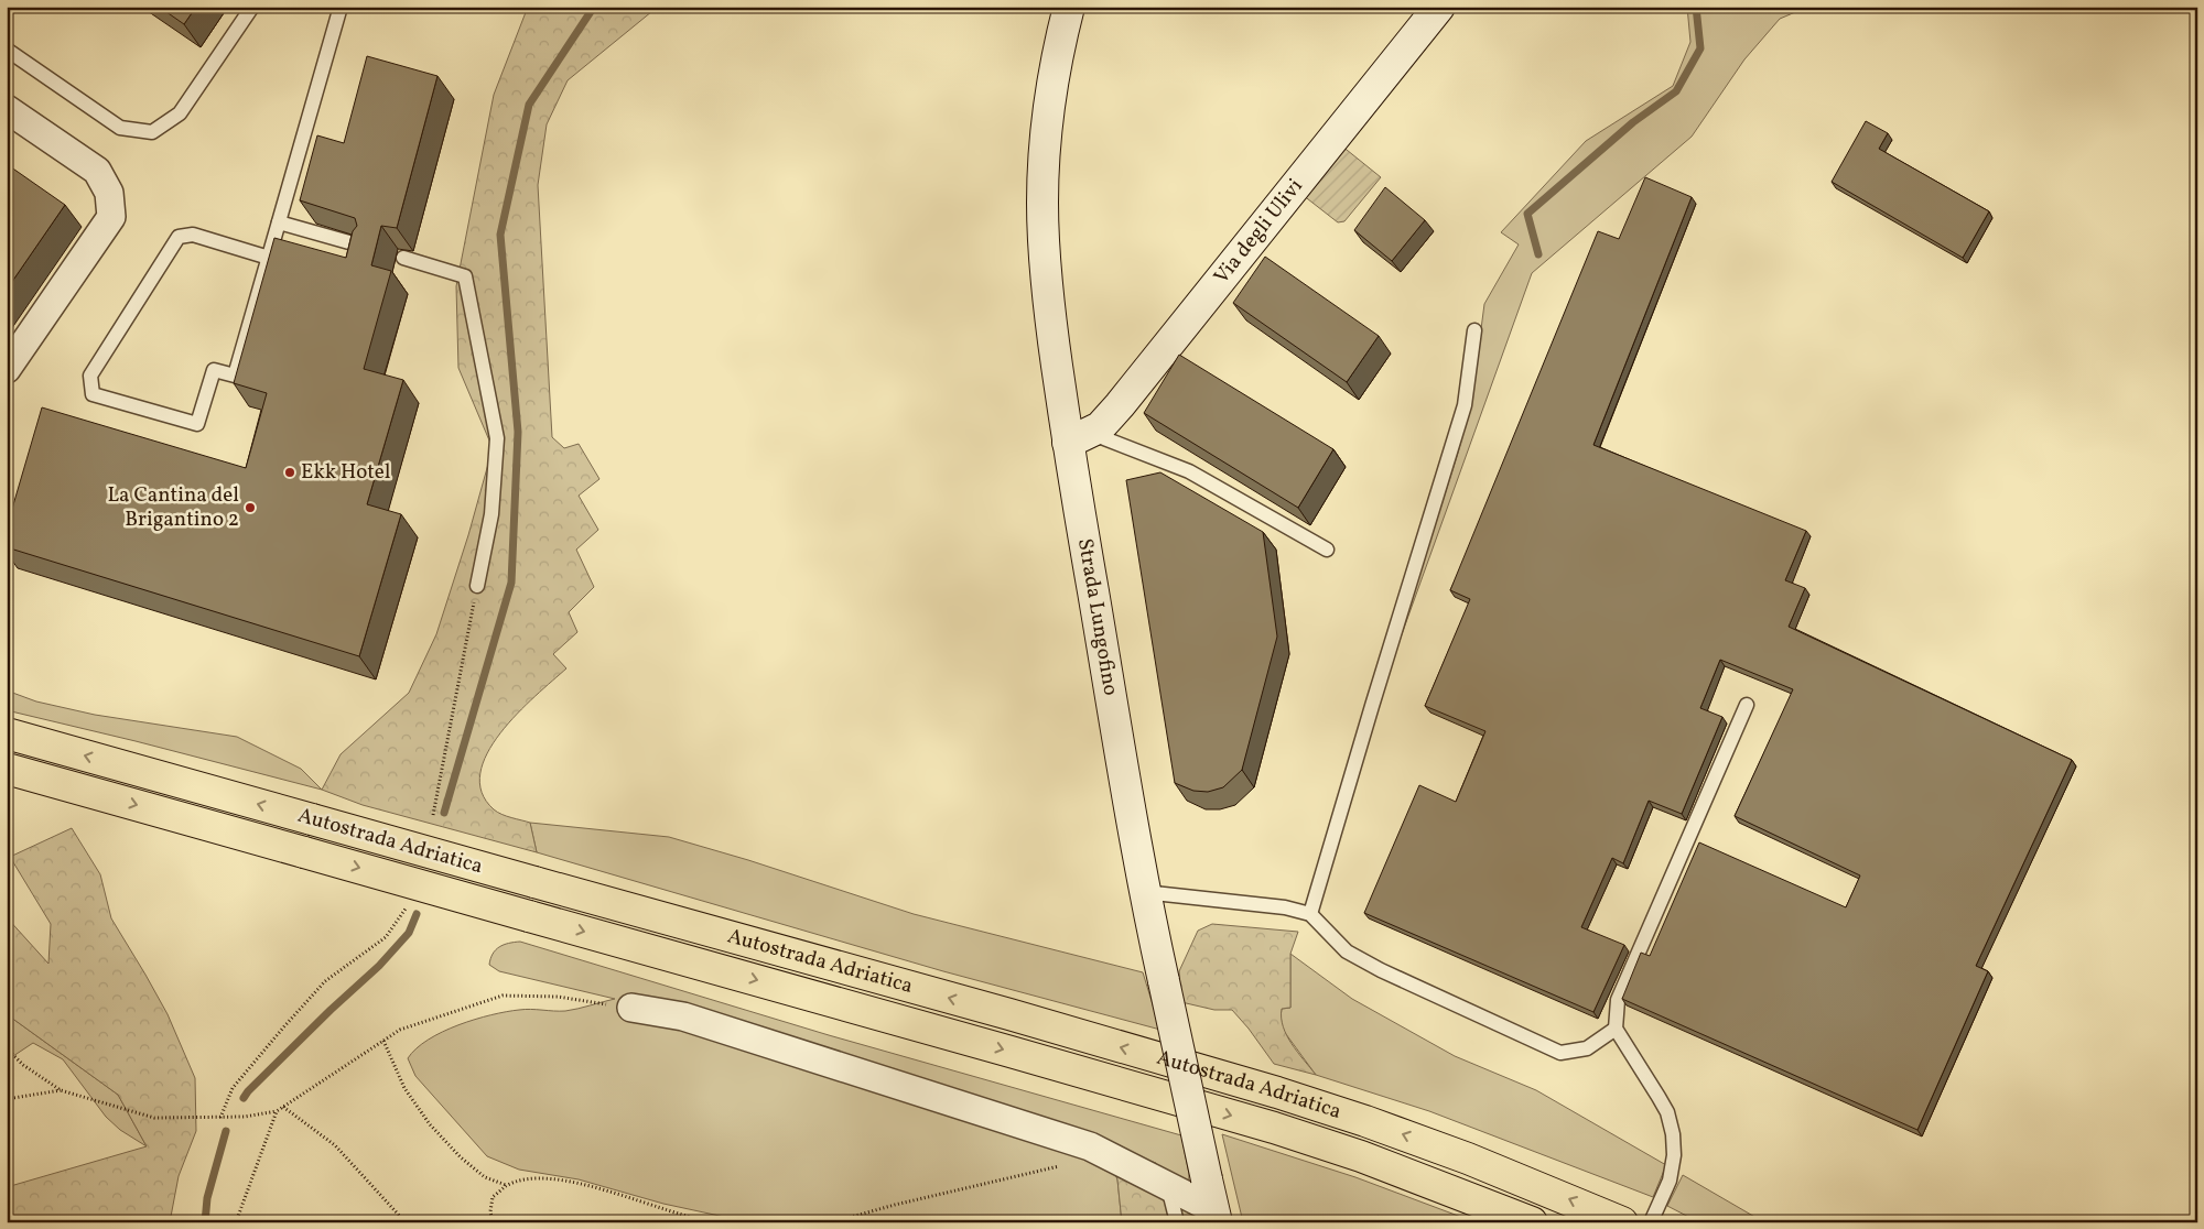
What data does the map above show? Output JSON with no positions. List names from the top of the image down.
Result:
{
  "streets": {
    "highway": ["Autostrada Adriatica"],
    "main road": ["Via degli Ulivi", "Strada Lungofino"]
  },
  "crossings": [
    ["Via degli Ulivi", "Strada Lungofino"]
  ],
  "places": ["Ekk Hotel", "La Cantina del Brigantino 2"]
}
